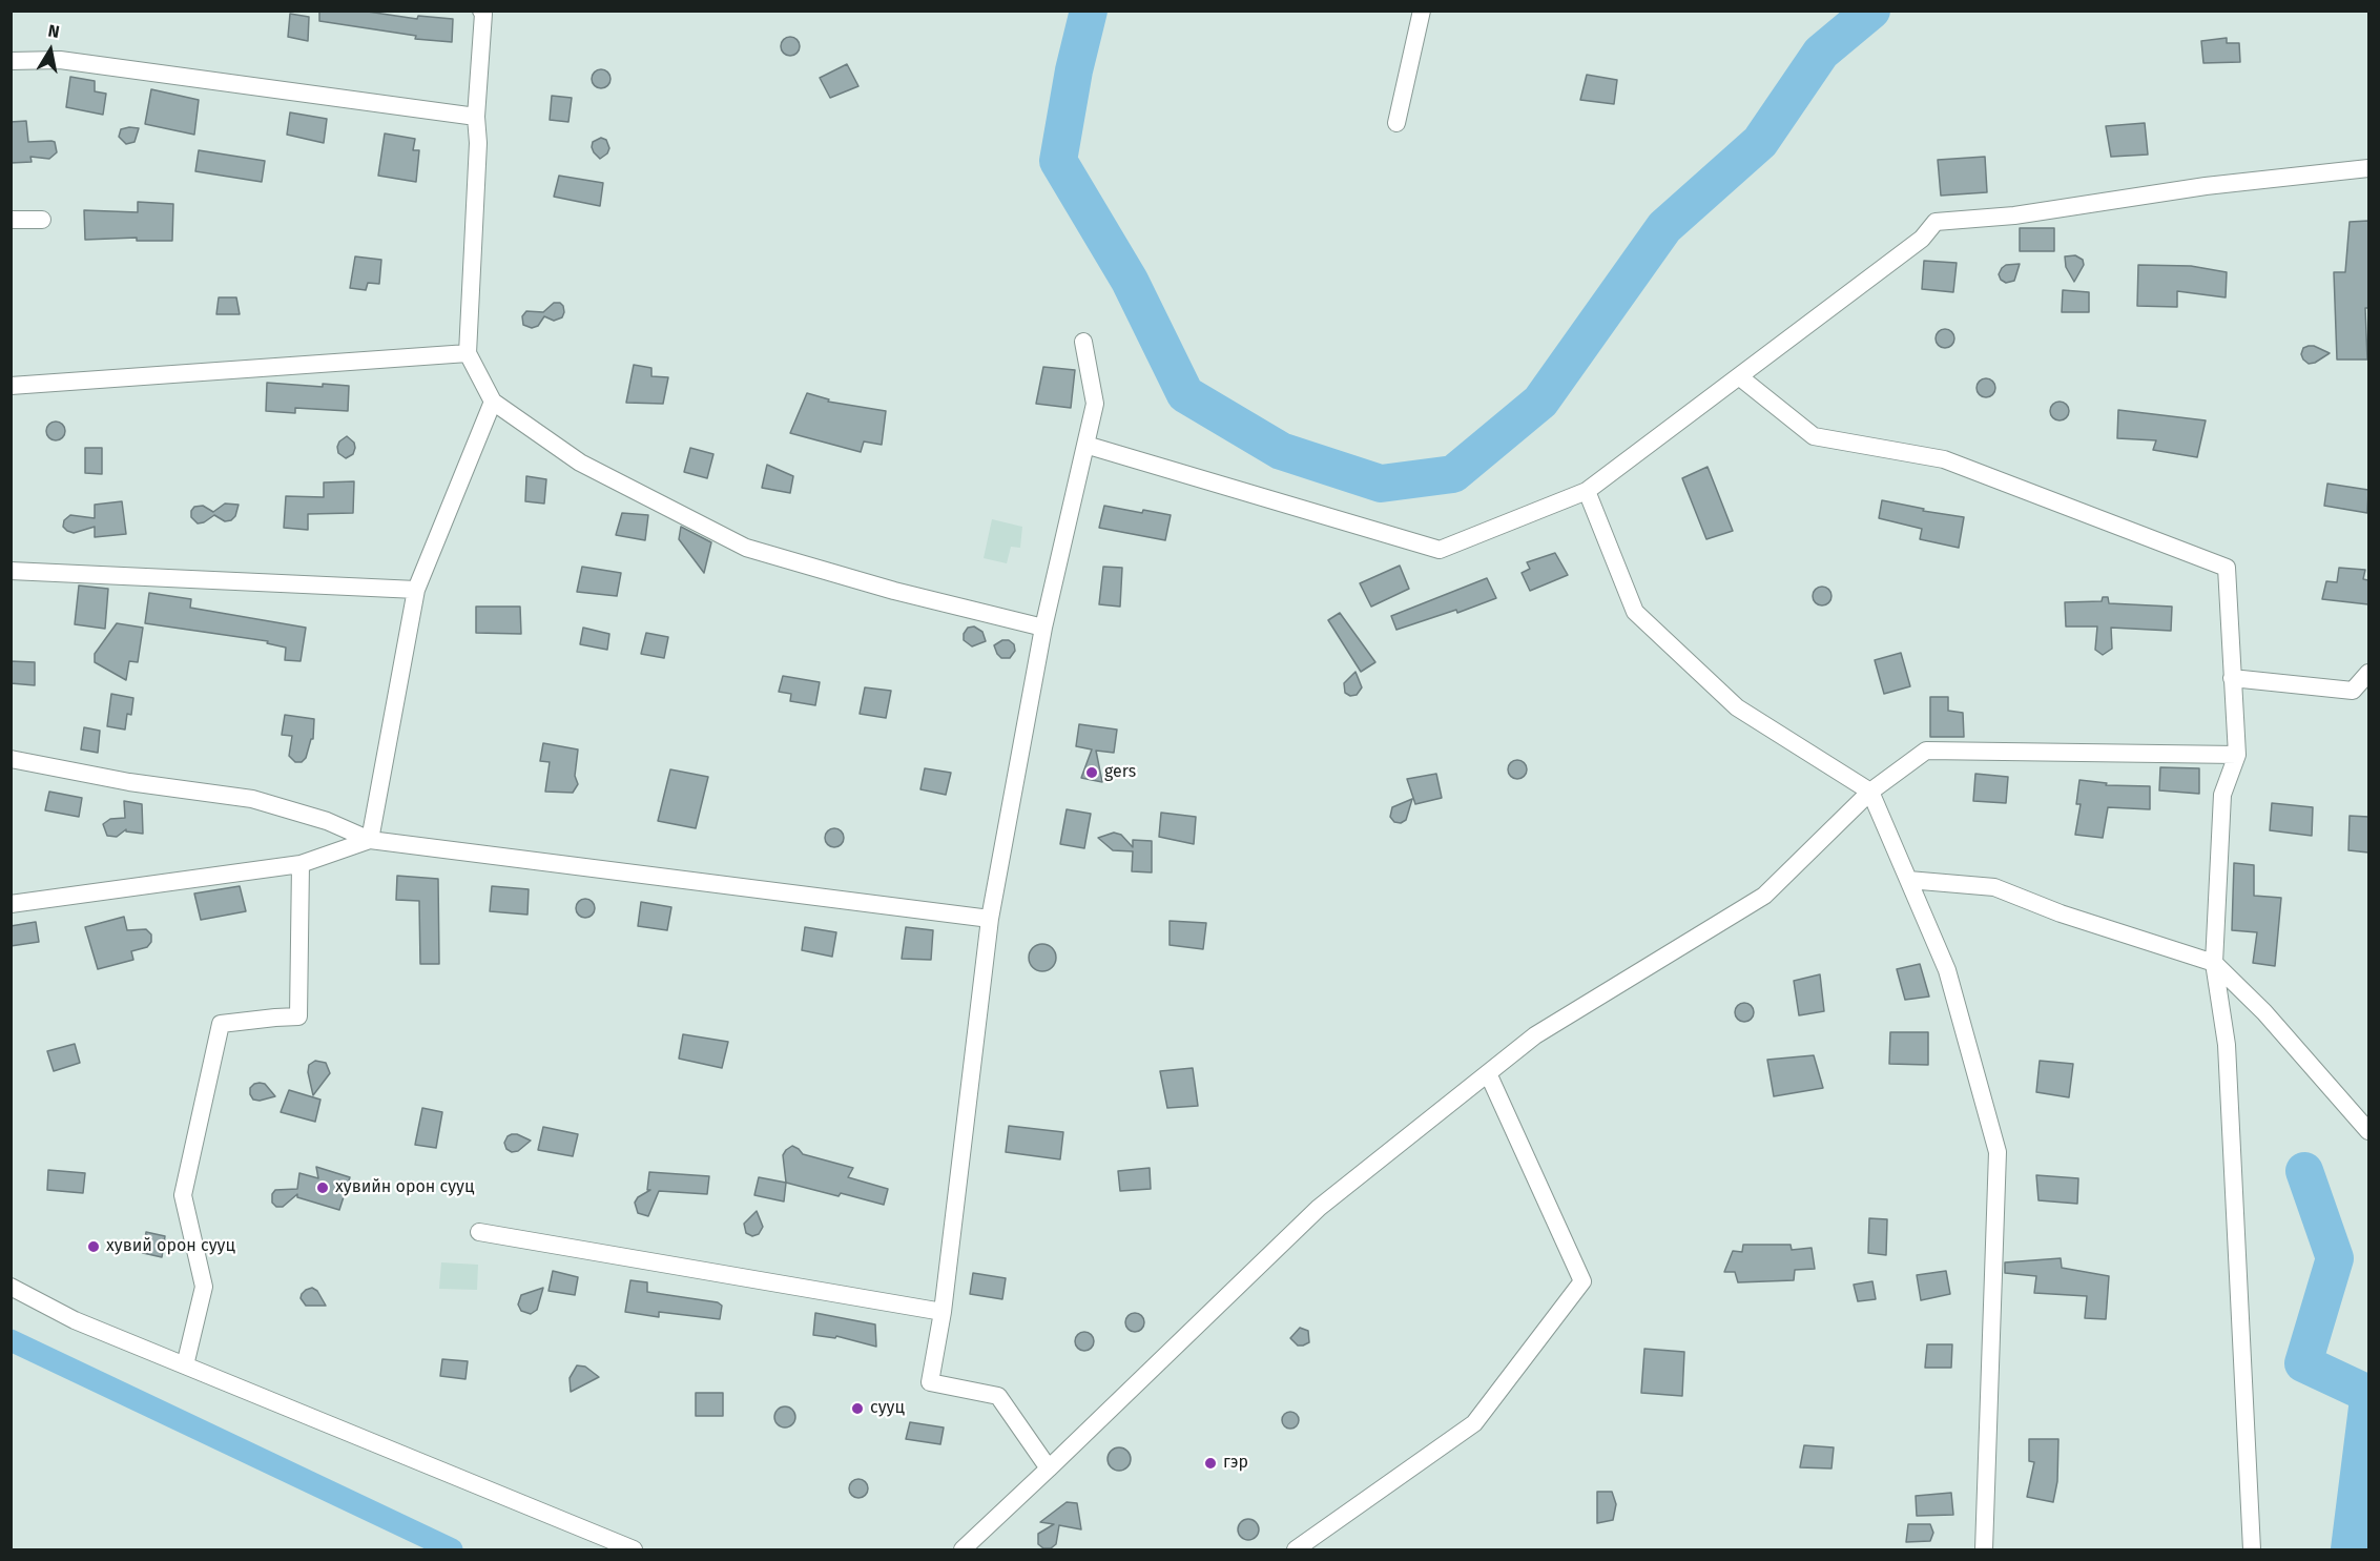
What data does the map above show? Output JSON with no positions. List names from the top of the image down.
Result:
{
  "places": [
    "gers",
    "хувийн орон сууц",
    "хувий орон сууц",
    "сууц",
    "гэр"
  ],
  "north": "top"
}
